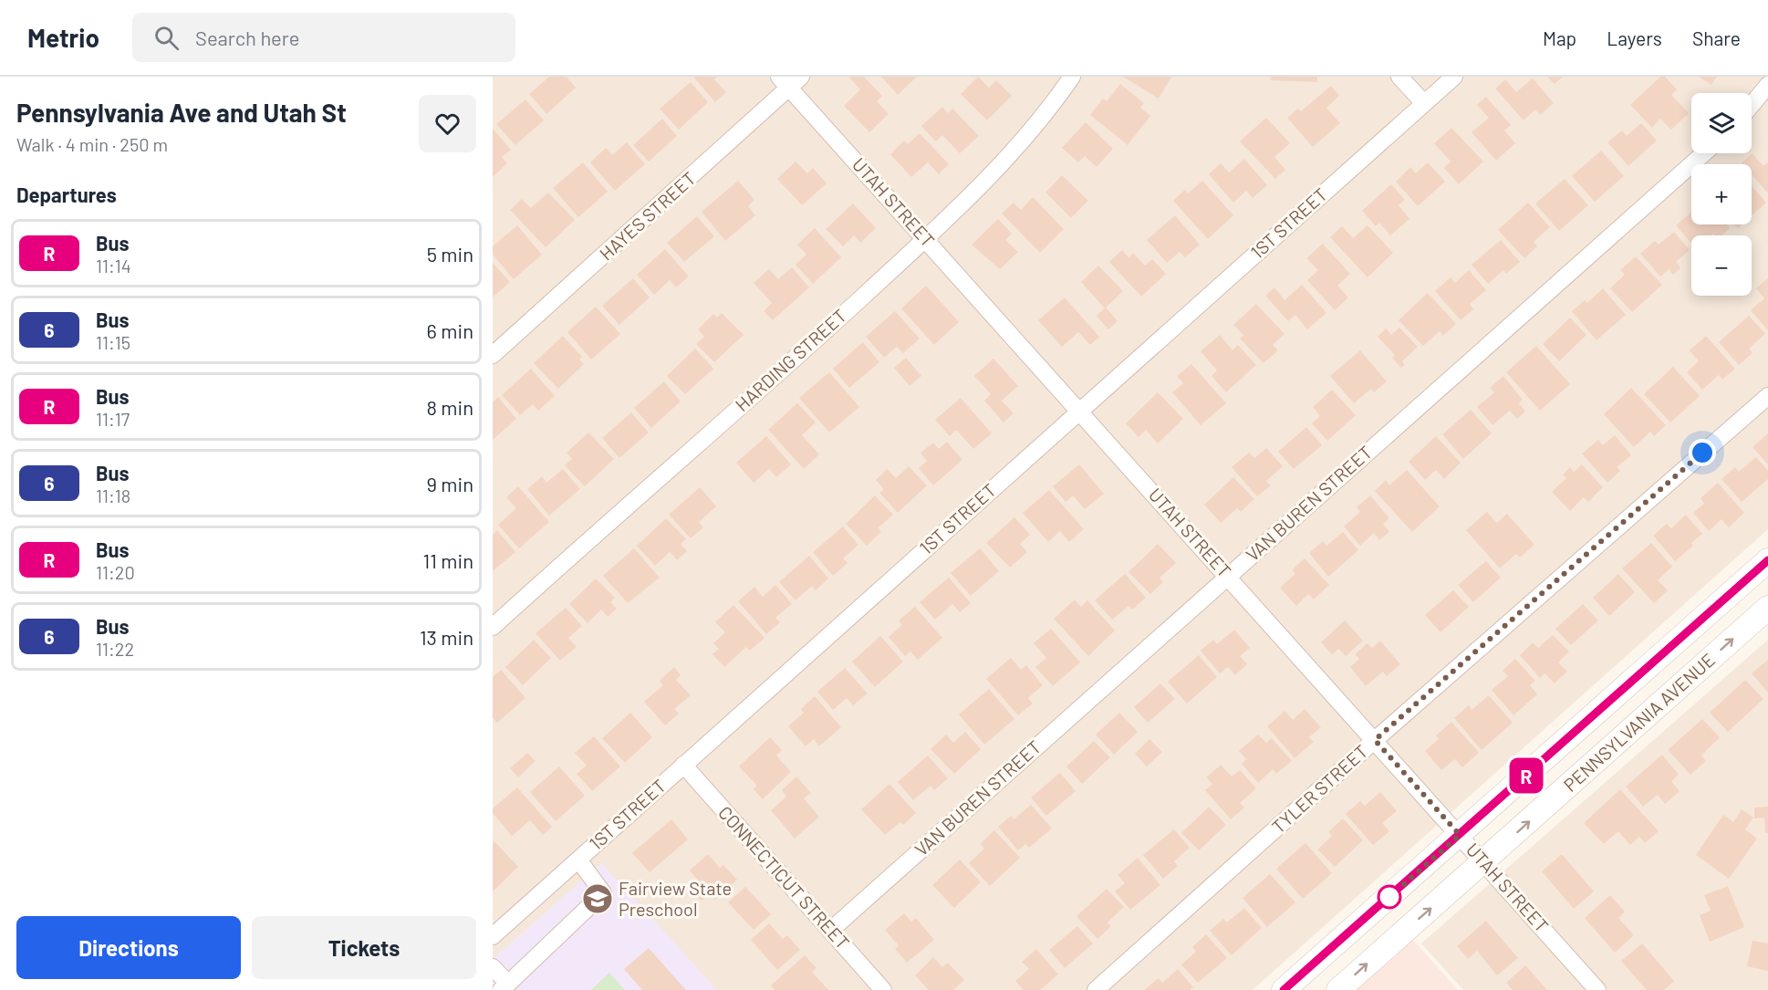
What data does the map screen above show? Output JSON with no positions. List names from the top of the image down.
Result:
{
  "streets": {
    "main road": ["PENNSYLVANIA AVENUE"],
    "street": [
      "UTAH STREET",
      "HAYES STREET",
      "1ST STREET",
      "HARDING STREET",
      "VAN BUREN STREET",
      "TYLER STREET",
      "CONNECTICUT STREET"
    ]
  },
  "crossings": [
    ["UTAH STREET", "HAYES STREET"],
    ["UTAH STREET", "1ST STREET"],
    ["UTAH STREET", "HARDING STREET"],
    ["UTAH STREET", "VAN BUREN STREET"],
    ["UTAH STREET", "PENNSYLVANIA AVENUE"],
    ["UTAH STREET", "TYLER STREET"],
    ["1ST STREET", "CONNECTICUT STREET"],
    ["VAN BUREN STREET", "CONNECTICUT STREET"]
  ],
  "places": {
    "school or university": ["Fairview State Preschool"]
  },
  "lines": ["bus line R"],
  "page": {
    "header": "Metrio",
    "search": "Search here",
    "nav": ["Map", "Layers", "Share"],
    "heading": [
      ["Pennsylvania Ave and Utah St", "Walk · 4 min · 250 m"],
      "Departures"
    ],
    "on_map": "R",
    "map_buttons": ["+", "−"],
    "list": [
      {
        "mark": "R",
        "name": "Bus",
        "note": "11:14",
        "value": "5 min"
      },
      {
        "mark": "6",
        "name": "Bus",
        "note": "11:15",
        "value": "6 min"
      },
      {
        "mark": "R",
        "name": "Bus",
        "note": "11:17",
        "value": "8 min"
      },
      {
        "mark": "6",
        "name": "Bus",
        "note": "11:18",
        "value": "9 min"
      },
      {
        "mark": "R",
        "name": "Bus",
        "note": "11:20",
        "value": "11 min"
      },
      {
        "mark": "6",
        "name": "Bus",
        "note": "11:22",
        "value": "13 min"
      }
    ],
    "buttons": ["Directions", "Tickets"]
  }
}
